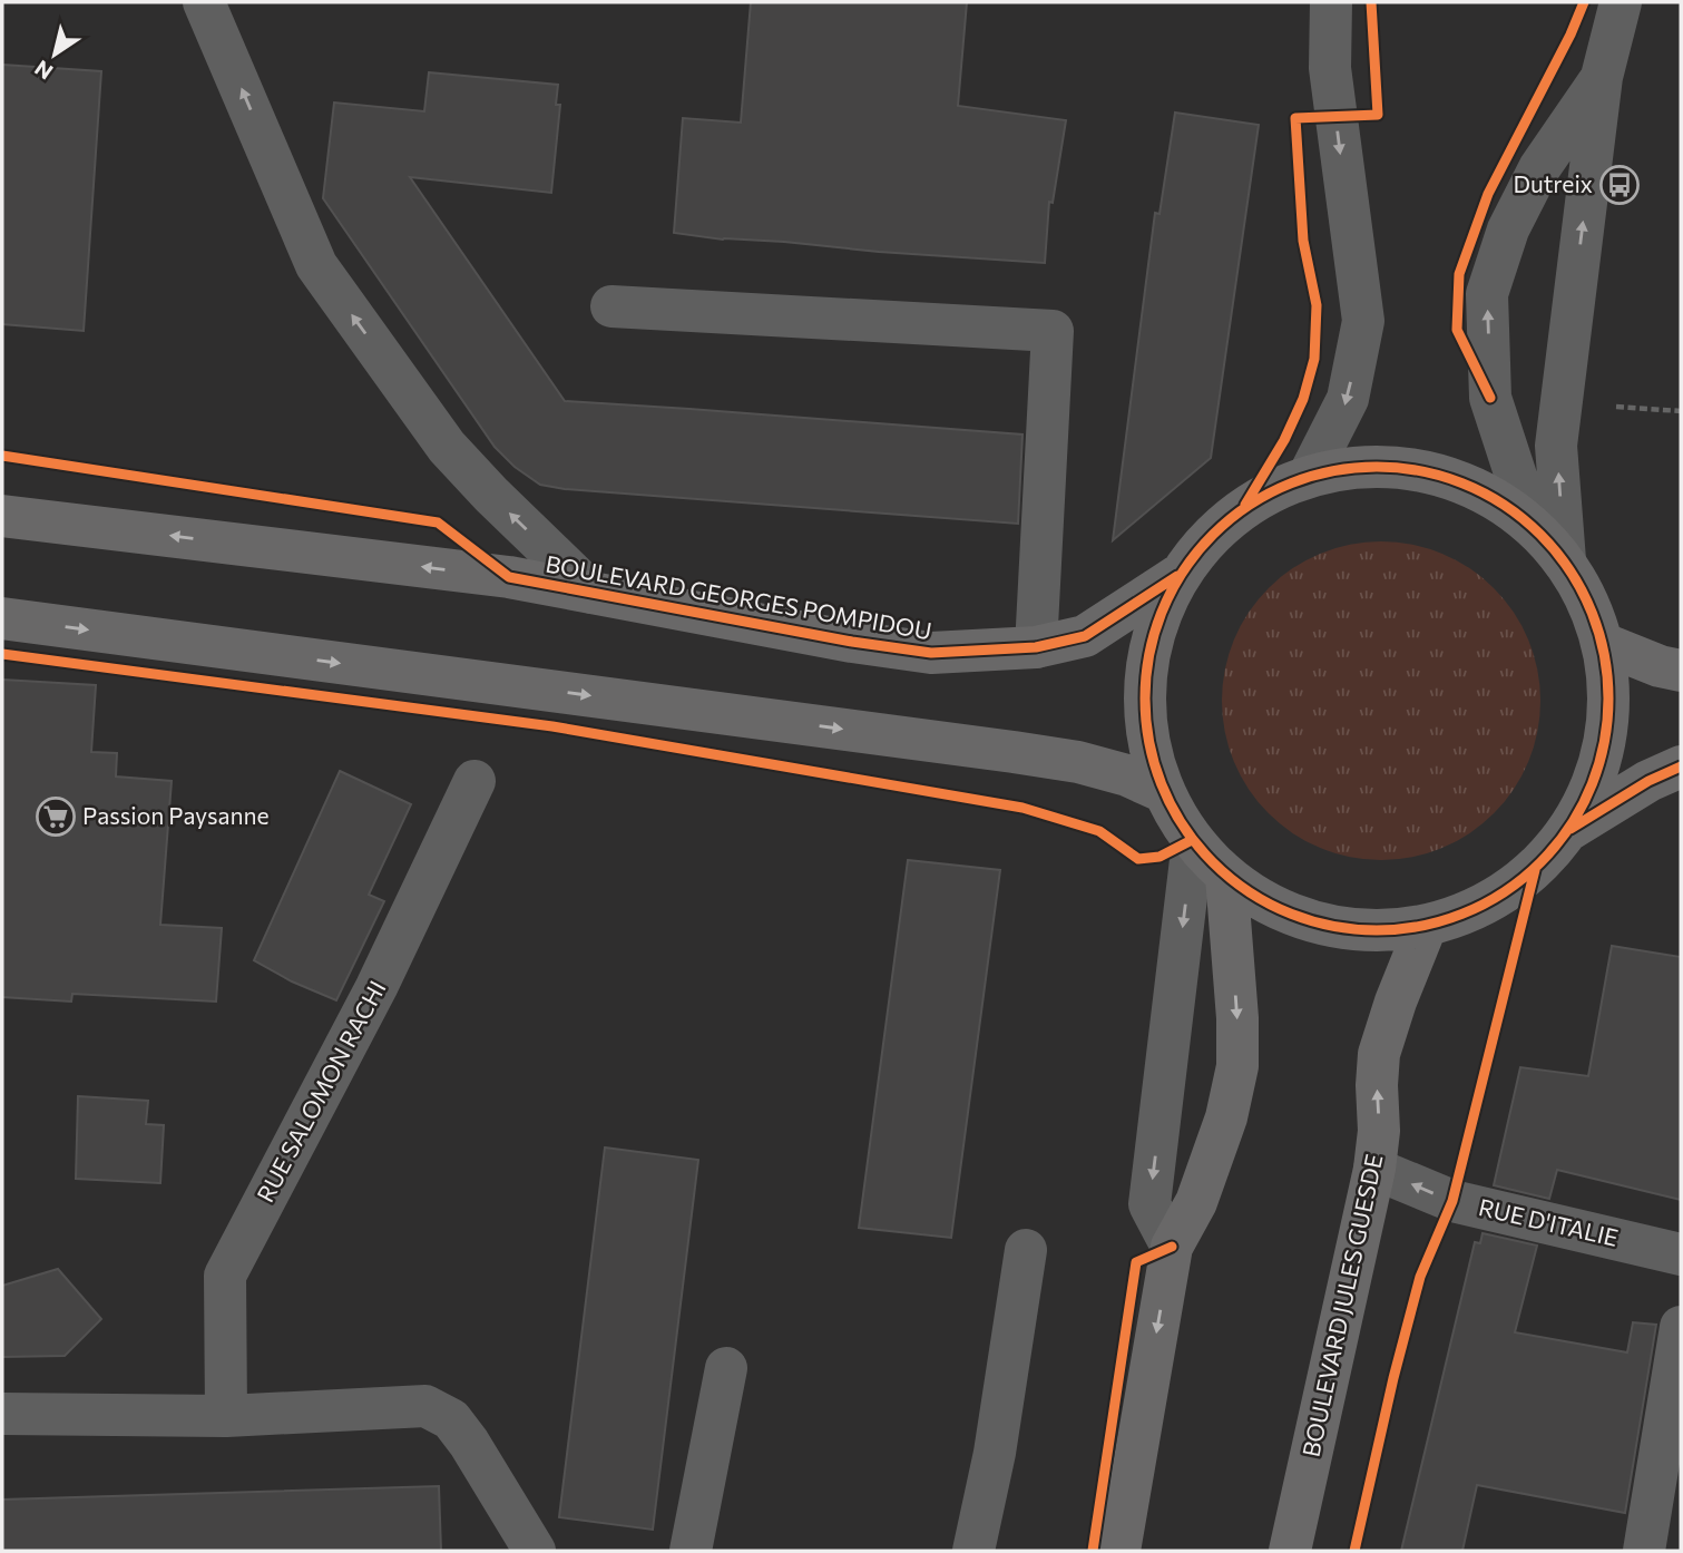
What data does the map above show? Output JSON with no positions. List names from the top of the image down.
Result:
{
  "streets": {
    "main road": ["BOULEVARD GEORGES POMPIDOU", "BOULEVARD JULES GUESDE"],
    "street": ["RUE SALOMON RACHI", "RUE D'ITALIE"]
  },
  "crossings": [
    ["BOULEVARD GEORGES POMPIDOU", "BOULEVARD JULES GUESDE"],
    ["RUE D'ITALIE", "BOULEVARD JULES GUESDE"]
  ],
  "one_way": ["RUE D'ITALIE"],
  "places": {
    "bus stop": ["Dutreix"],
    "supermarket": ["Passion Paysanne"]
  },
  "north": "bottom left"
}
